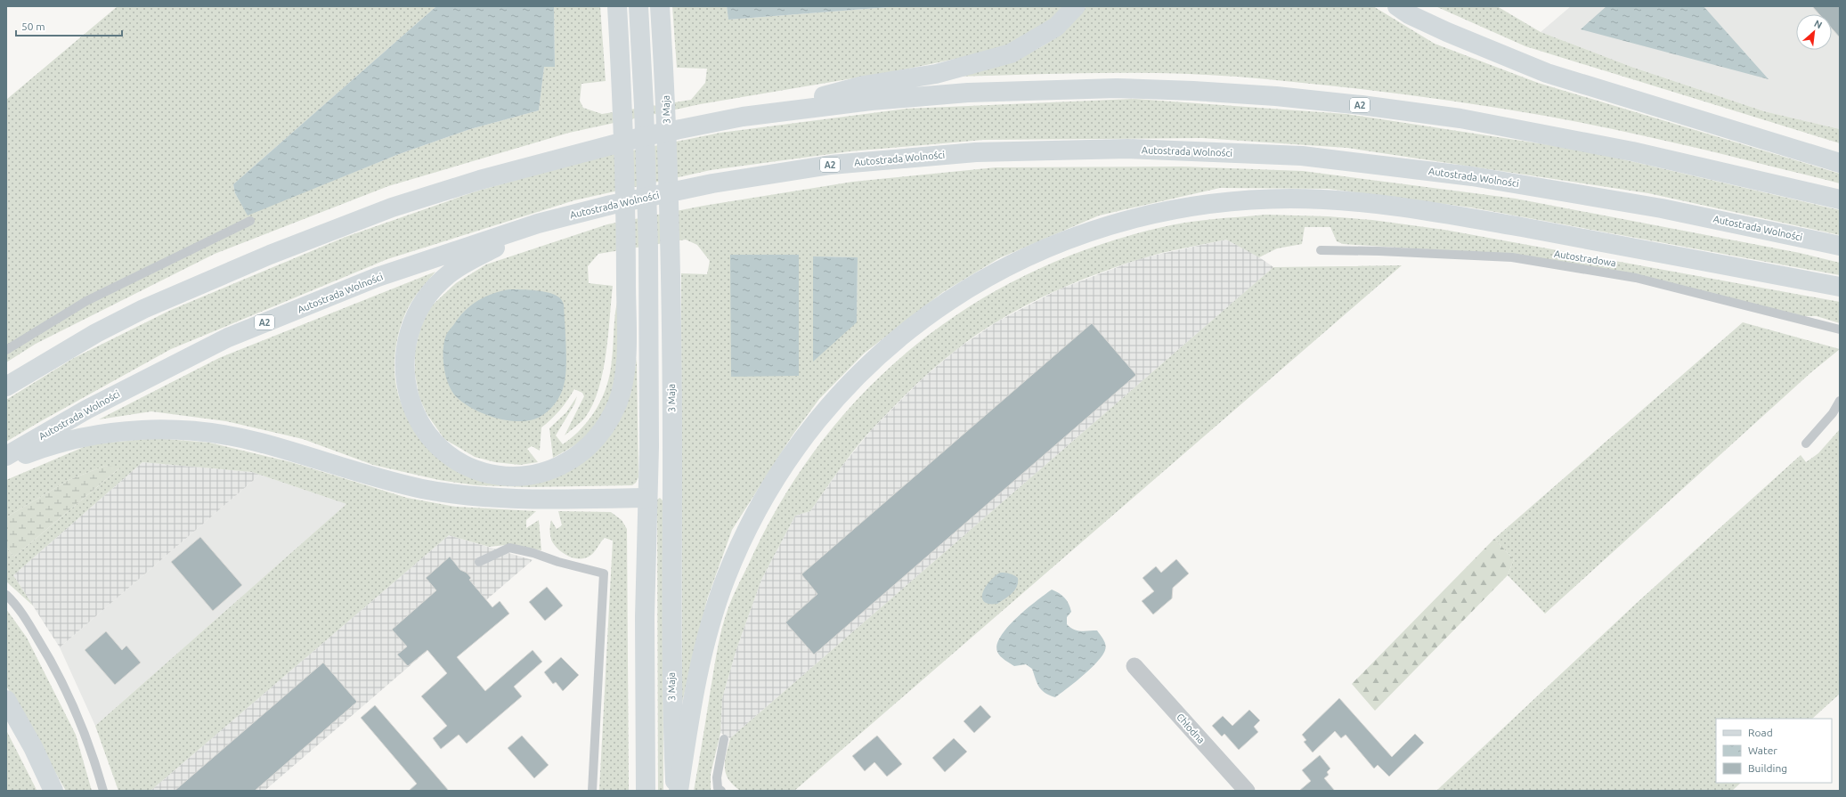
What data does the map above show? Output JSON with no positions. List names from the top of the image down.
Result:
{
  "streets": {
    "main road": ["A2", "3 Maja", "Autostrada Wolności"],
    "street": ["Chłodna"],
    "lane": ["Autostradowa"]
  },
  "legend": ["Road", "Water", "Building"],
  "scale_bar": "50 m",
  "north": "top right"
}
